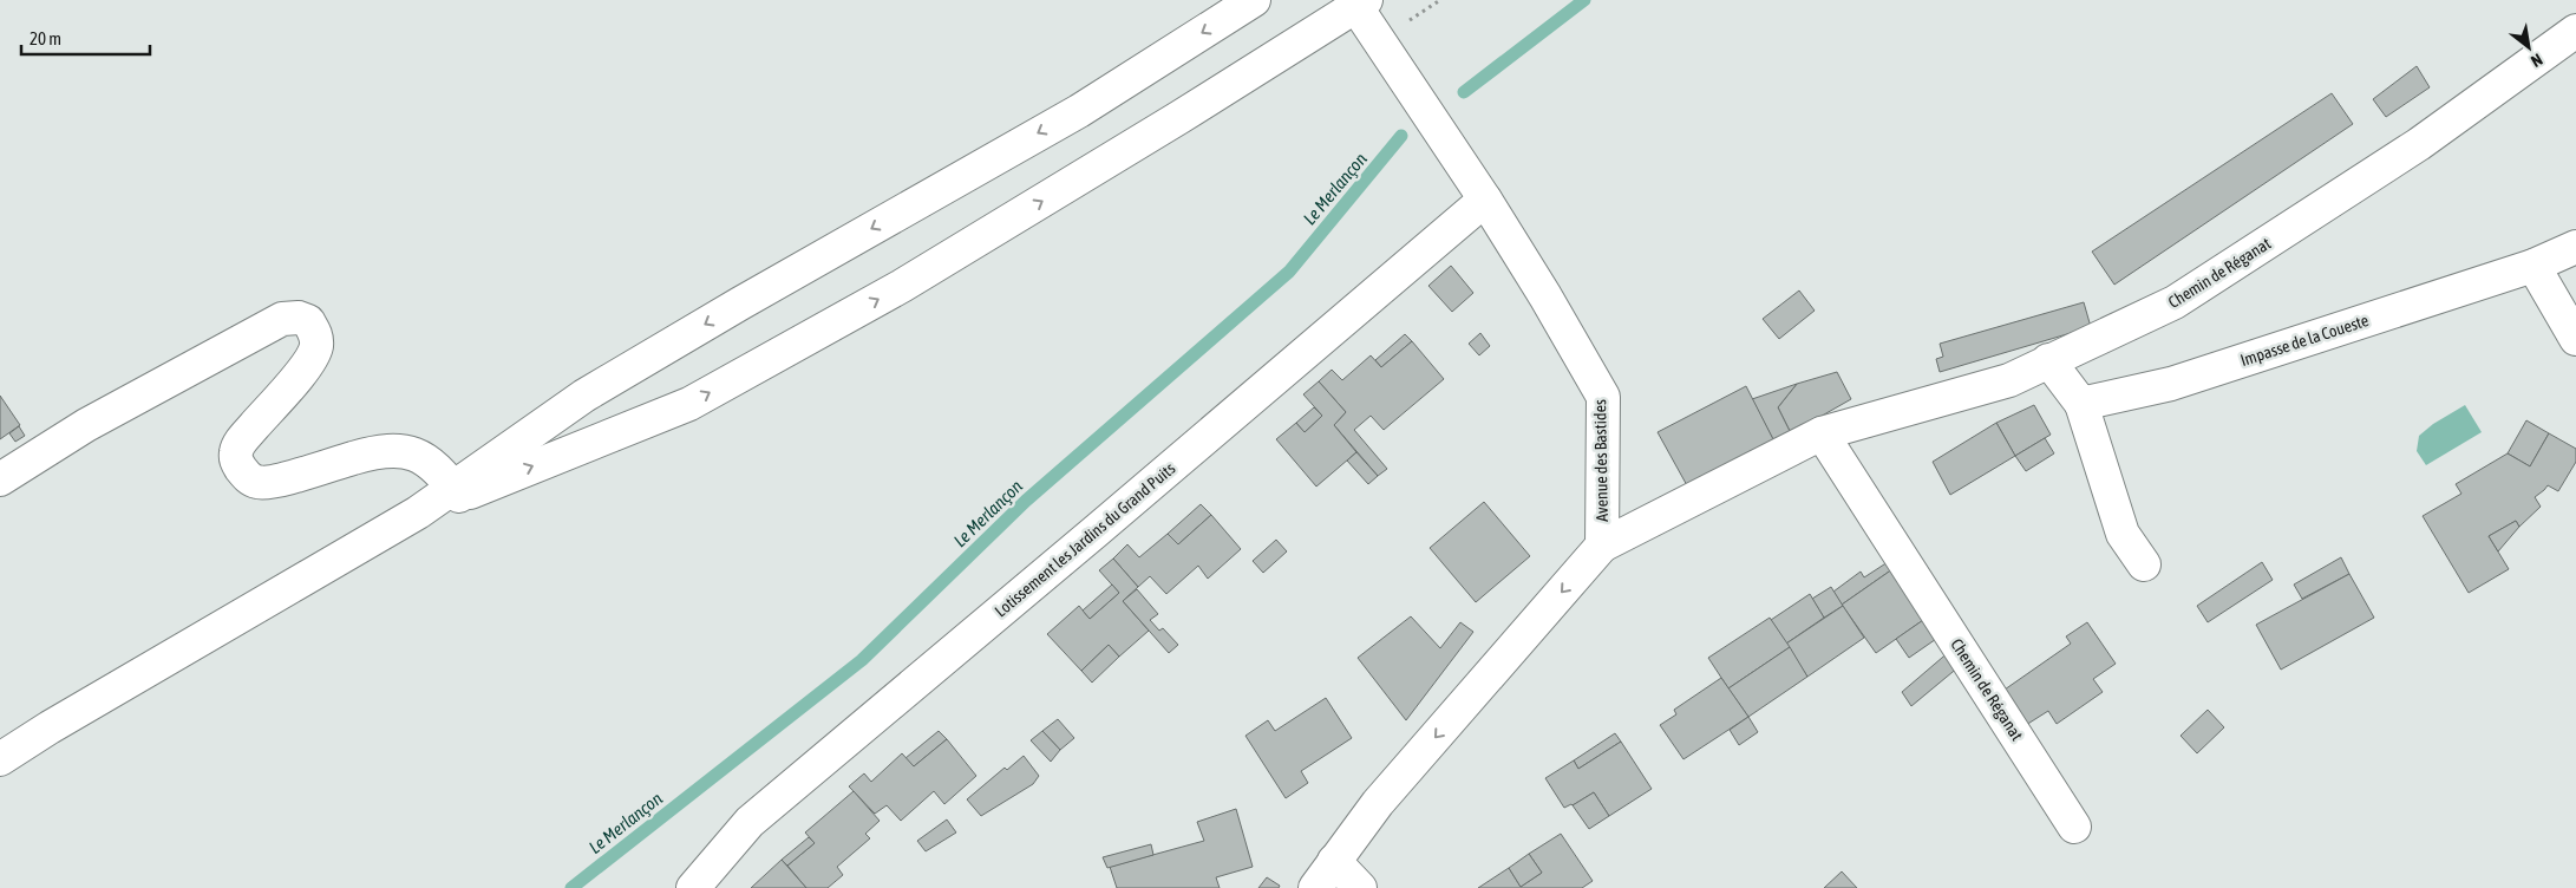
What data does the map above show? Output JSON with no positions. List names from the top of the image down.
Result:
{
  "streets": {
    "street": [
      "Chemin de Réganat",
      "Impasse de la Coueste",
      "Avenue des Bastides",
      "Lotissement les Jardins du Grand Puits"
    ]
  },
  "crossings": [
    ["Chemin de Réganat", "Avenue des Bastides"],
    ["Avenue des Bastides", "Lotissement les Jardins du Grand Puits"]
  ],
  "one_way": ["Avenue des Bastides"],
  "water": ["Le Merlançon"],
  "scale_bar": "20 m",
  "north": "bottom right"
}
